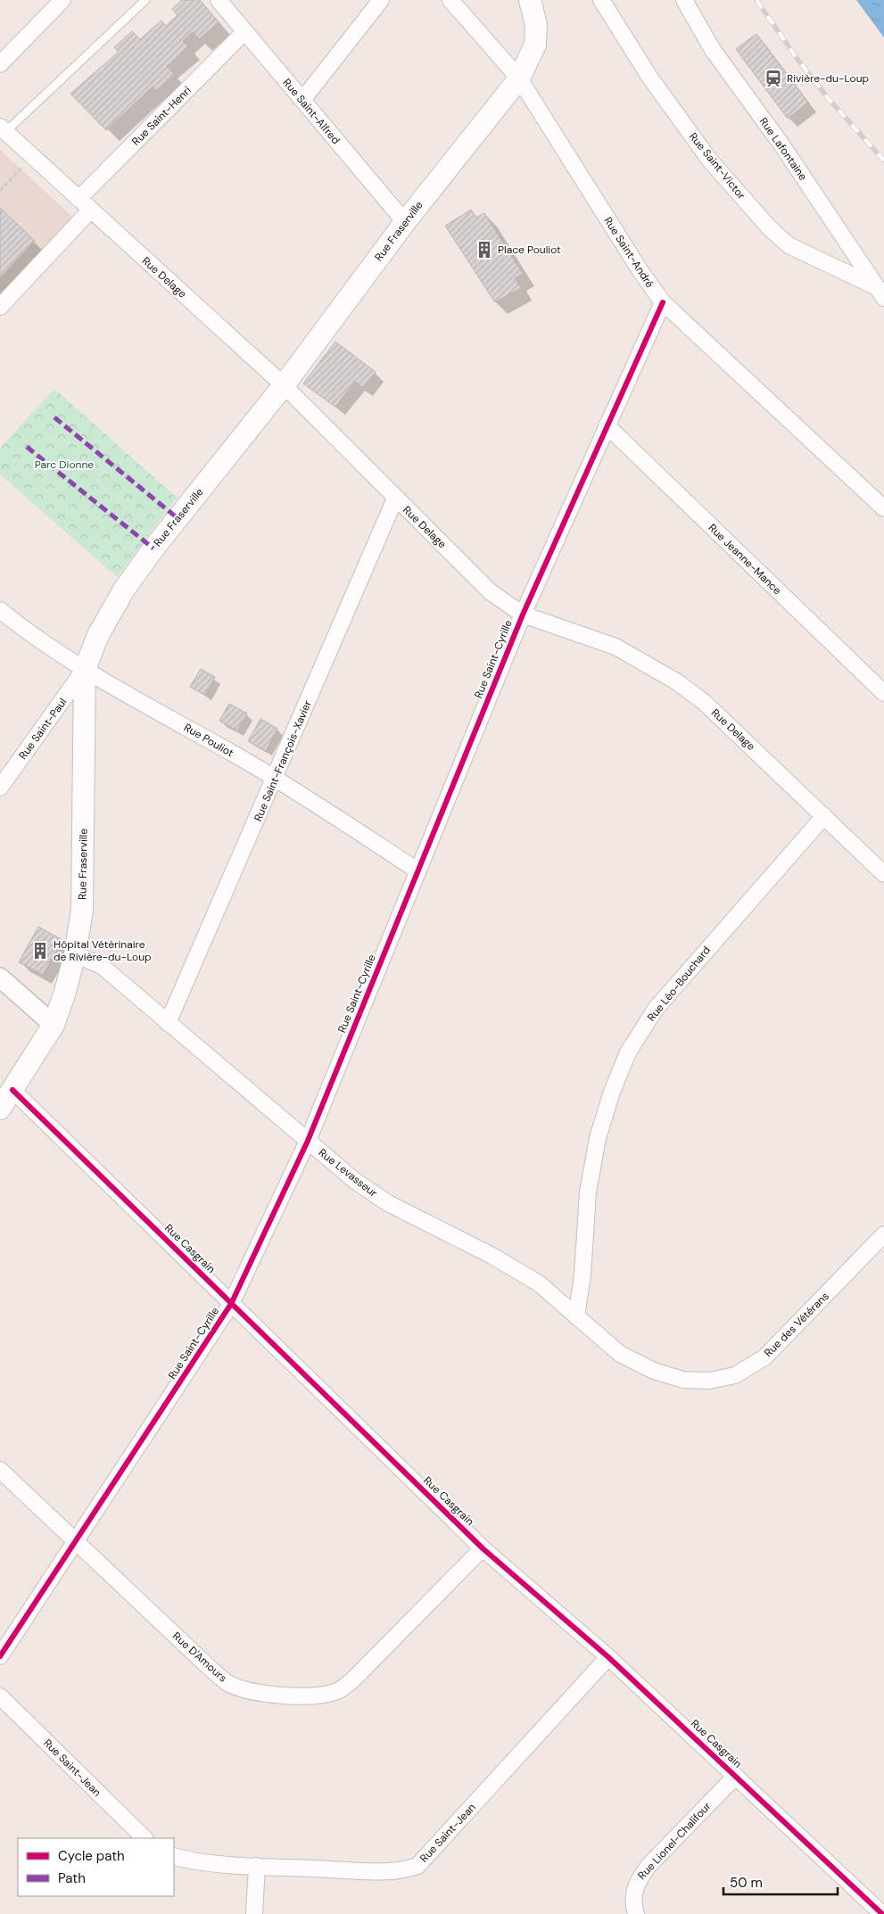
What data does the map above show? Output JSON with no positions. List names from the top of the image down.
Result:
{
  "streets": {
    "main road": ["Rue Fraserville"],
    "street": [
      "Rue Saint-Alfred",
      "Rue Saint-Henri",
      "Rue Lafontaine",
      "Rue Saint-Victor",
      "Rue Saint-André",
      "Rue Delage",
      "Rue Jeanne-Mance",
      "Rue Saint-Cyrille",
      "Rue Saint-Paul",
      "Rue Pouliot",
      "Rue Saint-François-Xavier",
      "Rue Léo-Bouchard",
      "Rue Levasseur",
      "Rue Casgrain",
      "Rue des Vétérans",
      "Rue D'Amours",
      "Rue Saint-Jean",
      "Rue Lionel-Chalifour"
    ]
  },
  "crossings": [
    ["Rue Saint-Alfred", "Rue Saint-Henri"],
    ["Rue Saint-Alfred", "Rue Fraserville"],
    ["Rue Saint-Henri", "Rue Delage"],
    ["Rue Lafontaine", "Rue Saint-Victor"],
    ["Rue Fraserville", "Rue Saint-André"],
    ["Rue Fraserville", "Rue Delage"],
    ["Rue Fraserville", "Rue Saint-Paul"],
    ["Rue Fraserville", "Rue Pouliot"],
    ["Rue Fraserville", "Rue Levasseur"],
    ["Rue Fraserville", "Rue Casgrain"],
    ["Rue Saint-André", "Rue Saint-Cyrille"],
    ["Rue Delage", "Rue Saint-Cyrille"],
    ["Rue Delage", "Rue Saint-François-Xavier"],
    ["Rue Delage", "Rue Léo-Bouchard"],
    ["Rue Jeanne-Mance", "Rue Saint-Cyrille"],
    ["Rue Saint-Cyrille", "Rue Pouliot"],
    ["Rue Saint-Cyrille", "Rue Levasseur"],
    ["Rue Saint-Cyrille", "Rue Casgrain"],
    ["Rue Saint-Cyrille", "Rue D'Amours"],
    ["Rue Saint-Paul", "Rue Pouliot"],
    ["Rue Pouliot", "Rue Saint-François-Xavier"],
    ["Rue Saint-François-Xavier", "Rue Levasseur"],
    ["Rue Léo-Bouchard", "Rue Levasseur"],
    ["Rue Léo-Bouchard", "Rue des Vétérans"],
    ["Rue Levasseur", "Rue des Vétérans"],
    ["Rue Casgrain", "Rue D'Amours"],
    ["Rue Casgrain", "Rue Saint-Jean"],
    ["Rue Casgrain", "Rue Lionel-Chalifour"]
  ],
  "parks": ["Parc Dionne"],
  "places": {
    "station": ["Rivière-du-Loup"],
    "building": ["Place Pouliot", "Hôpital Vétérinaire de Rivière-du-Loup"]
  },
  "legend": ["Cycle path", "Path"],
  "scale_bar": "50 m"
}
